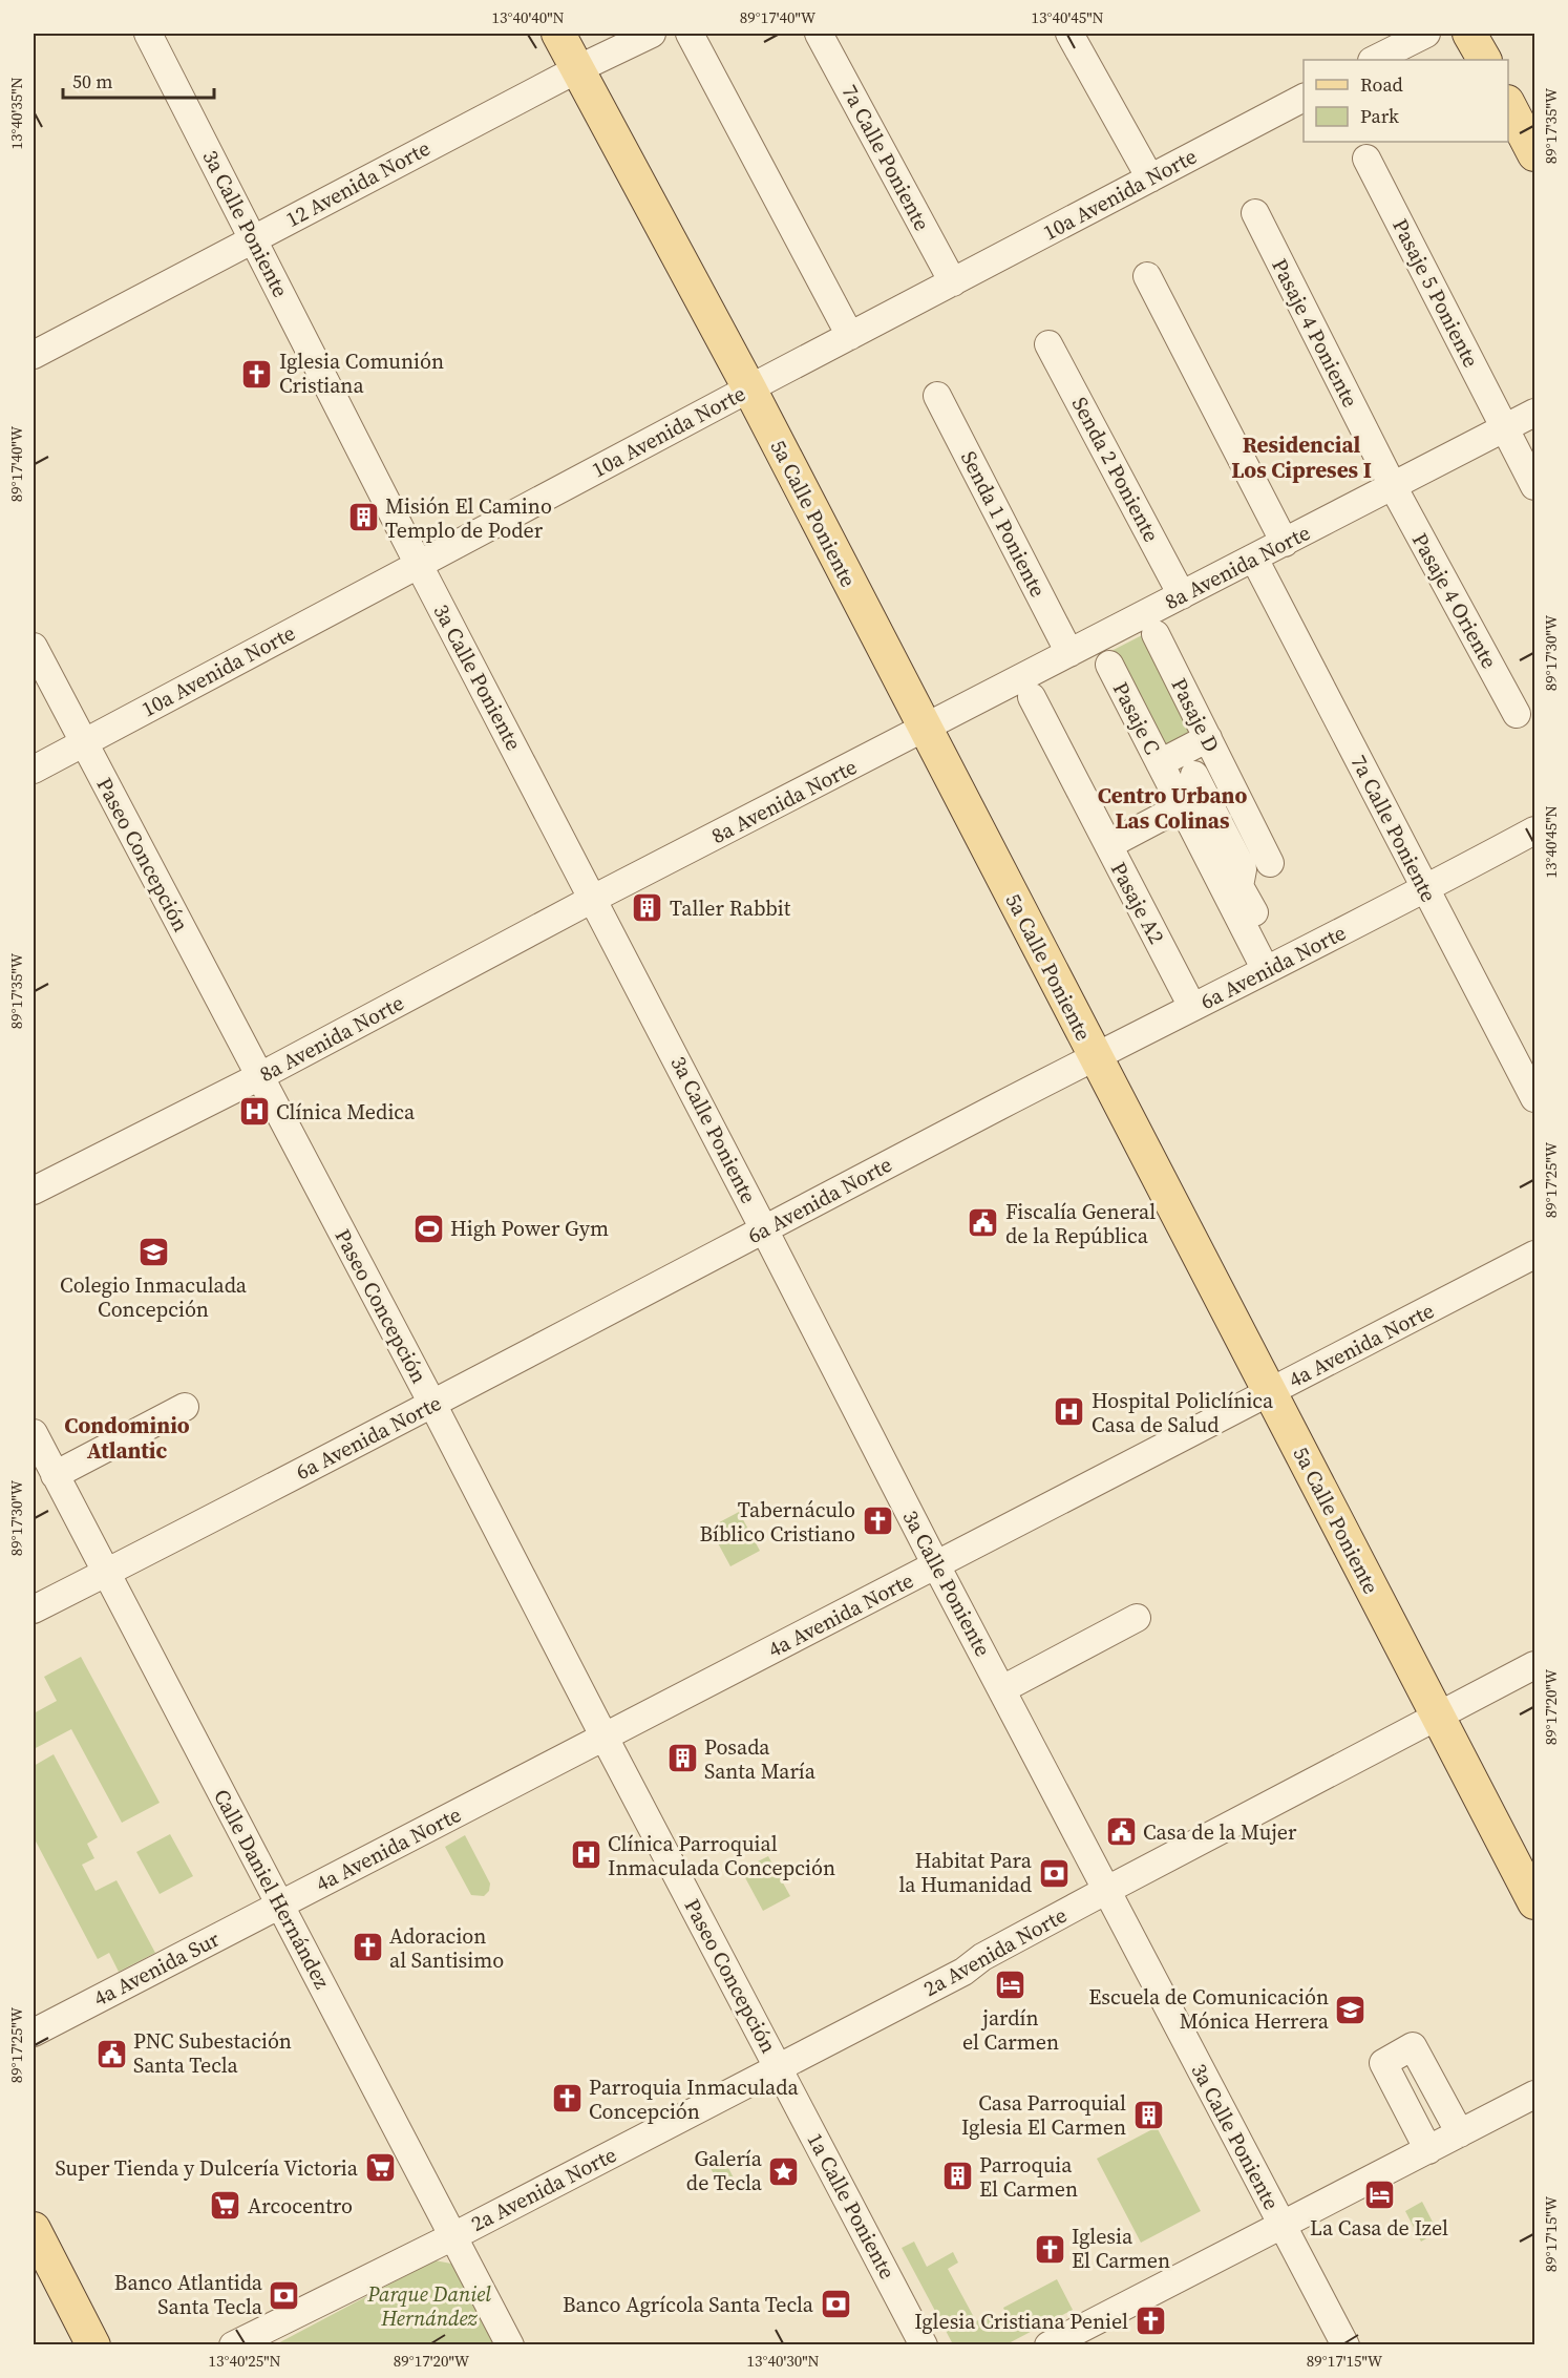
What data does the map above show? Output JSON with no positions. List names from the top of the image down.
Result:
{
  "streets": {
    "main road": ["5a Calle Poniente"],
    "street": [
      "7a Calle Poniente",
      "12 Avenida Norte",
      "10a Avenida Norte",
      "3a Calle Poniente",
      "Pasaje 5 Poniente",
      "Pasaje 4 Poniente",
      "Senda 2 Poniente",
      "Senda 1 Poniente",
      "8a Avenida Norte",
      "Pasaje 4 Oriente",
      "Pasaje D",
      "Pasaje C",
      "Paseo Concepción",
      "Pasaje A2",
      "6a Avenida Norte",
      "4a Avenida Norte",
      "Calle Daniel Hernández",
      "2a Avenida Norte",
      "4a Avenida Sur",
      "1a Calle Poniente"
    ]
  },
  "crossings": [
    ["7a Calle Poniente", "10a Avenida Norte"],
    ["7a Calle Poniente", "8a Avenida Norte"],
    ["7a Calle Poniente", "6a Avenida Norte"],
    ["12 Avenida Norte", "3a Calle Poniente"],
    ["12 Avenida Norte", "5a Calle Poniente"],
    ["10a Avenida Norte", "3a Calle Poniente"],
    ["10a Avenida Norte", "5a Calle Poniente"],
    ["10a Avenida Norte", "Paseo Concepción"],
    ["3a Calle Poniente", "8a Avenida Norte"],
    ["3a Calle Poniente", "6a Avenida Norte"],
    ["3a Calle Poniente", "4a Avenida Norte"],
    ["3a Calle Poniente", "2a Avenida Norte"],
    ["Pasaje 5 Poniente", "8a Avenida Norte"],
    ["Pasaje 4 Poniente", "8a Avenida Norte"],
    ["Pasaje 4 Poniente", "Pasaje 4 Oriente"],
    ["Senda 2 Poniente", "8a Avenida Norte"],
    ["5a Calle Poniente", "8a Avenida Norte"],
    ["5a Calle Poniente", "6a Avenida Norte"],
    ["5a Calle Poniente", "4a Avenida Norte"],
    ["5a Calle Poniente", "2a Avenida Norte"],
    ["Senda 1 Poniente", "8a Avenida Norte"],
    ["8a Avenida Norte", "Pasaje 4 Oriente"],
    ["8a Avenida Norte", "Paseo Concepción"],
    ["Pasaje C", "6a Avenida Norte"],
    ["Paseo Concepción", "6a Avenida Norte"],
    ["Paseo Concepción", "4a Avenida Norte"],
    ["Paseo Concepción", "2a Avenida Norte"],
    ["Paseo Concepción", "1a Calle Poniente"],
    ["Pasaje A2", "6a Avenida Norte"],
    ["6a Avenida Norte", "Calle Daniel Hernández"],
    ["4a Avenida Norte", "Calle Daniel Hernández"],
    ["4a Avenida Norte", "4a Avenida Sur"],
    ["Calle Daniel Hernández", "2a Avenida Norte"],
    ["Calle Daniel Hernández", "4a Avenida Sur"],
    ["2a Avenida Norte", "1a Calle Poniente"]
  ],
  "districts": ["Residencial Los Cipreses I", "Centro Urbano Las Colinas", "Condominio Atlantic"],
  "parks": ["Parque Daniel Hernández"],
  "places": {
    "church": [
      "Iglesia Comunión Cristiana",
      "Tabernáculo Bíblico Cristiano",
      "Adoracion al Santisimo",
      "Parroquia Inmaculada Concepción",
      "Iglesia El Carmen",
      "Iglesia Cristiana Peniel"
    ],
    "building": [
      "Misión El Camino Templo de Poder",
      "Taller Rabbit",
      "Posada Santa María",
      "Casa Parroquial Iglesia El Carmen",
      "Parroquia El Carmen"
    ],
    "hospital": ["Clínica Medica", "Hospital Policlínica Casa de Salud", "Clínica Parroquial Inmaculada Concepción"],
    "public building": ["Fiscalía General de la República", "Casa de la Mujer", "PNC Subestación Santa Tecla"],
    "sports": ["High Power Gym"],
    "school or university": ["Colegio Inmaculada Concepción", "Escuela de Comunicación Mónica Herrera"],
    "bank": ["Habitat Para la Humanidad", "Banco Atlantida Santa Tecla", "Banco Agrícola Santa Tecla"],
    "hotel": ["jardín el Carmen", "La Casa de Izel"],
    "supermarket": ["Super Tienda y Dulcería Victoria", "Arcocentro"],
    "place": ["Galería de Tecla"]
  },
  "legend": ["Road", "Park"],
  "scale_bar": "50 m",
  "coordinates": [
    "13°40'40\"N",
    "89°17'40\"W",
    "13°40'45\"N",
    "13°40'35\"N",
    "89°17'35\"W",
    "89°17'30\"W",
    "89°17'25\"W",
    "89°17'20\"W",
    "89°17'15\"W",
    "13°40'25\"N",
    "13°40'30\"N"
  ]
}
